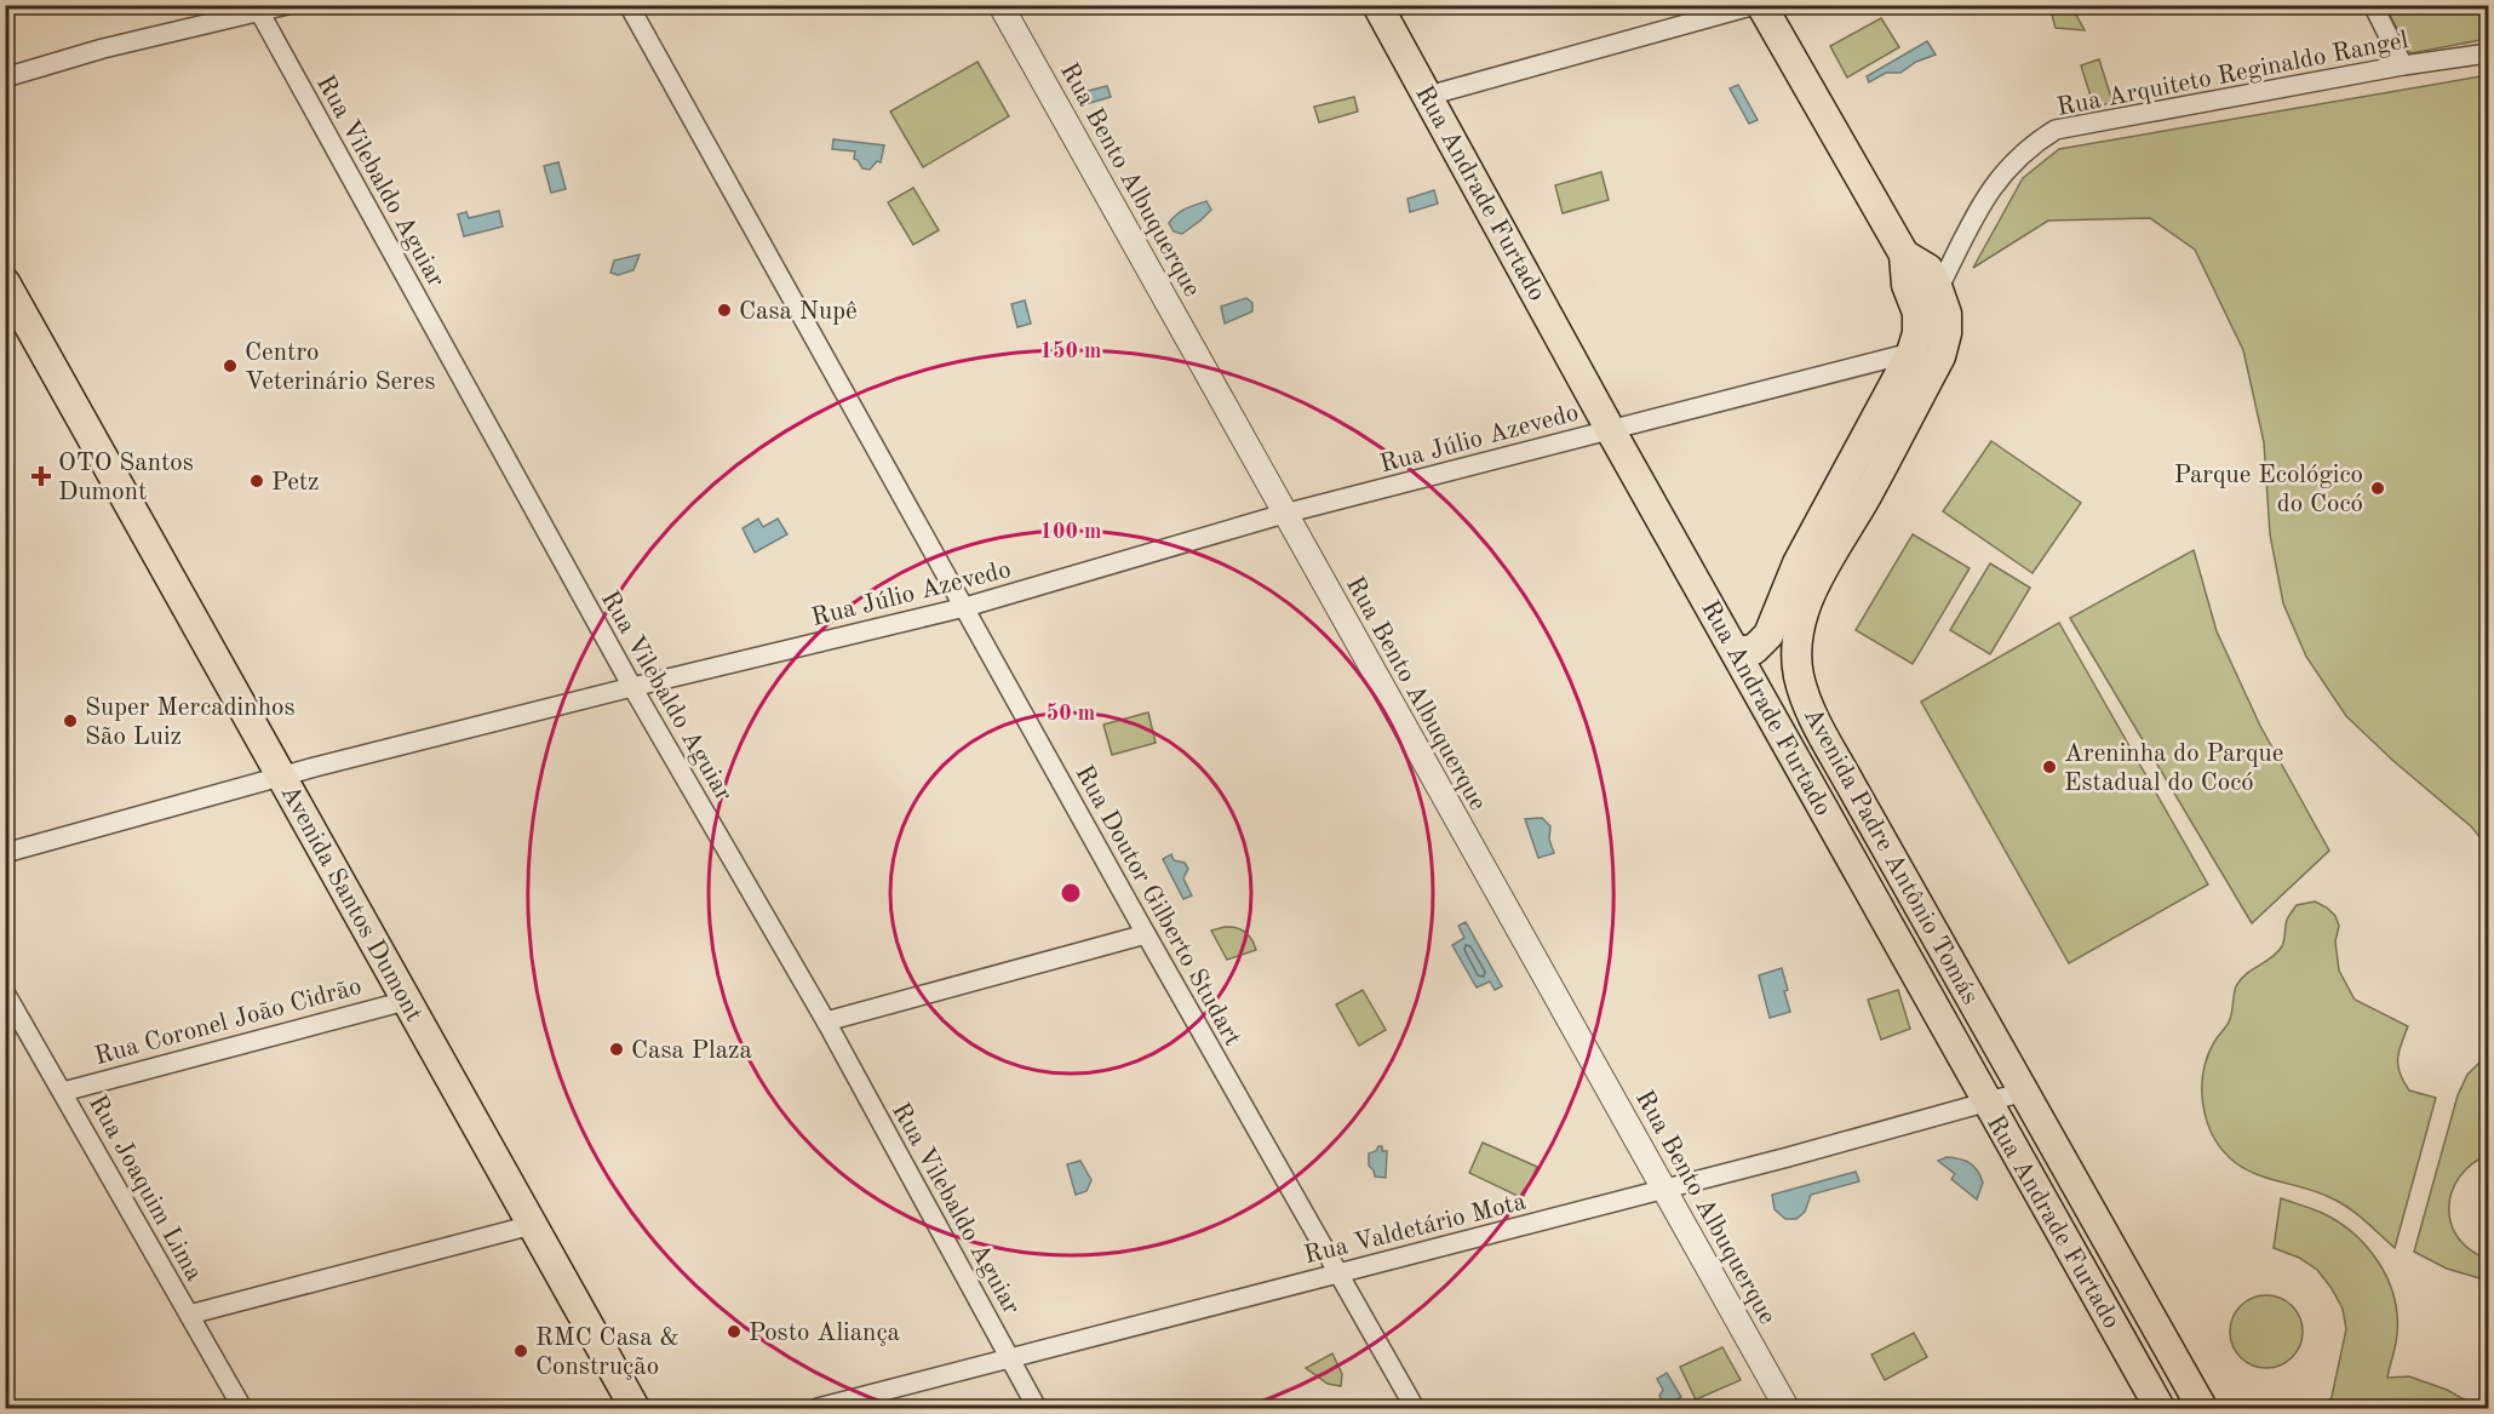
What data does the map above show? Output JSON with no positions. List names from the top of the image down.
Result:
{
  "streets": {
    "main road": ["Rua Andrade Furtado", "Avenida Padre Antônio Tomás", "Avenida Santos Dumont"],
    "street": [
      "Rua Arquiteto Reginaldo Rangel",
      "Rua Bento Albuquerque",
      "Rua Vilebaldo Aguiar",
      "Rua Júlio Azevedo",
      "Rua Doutor Gilberto Studart",
      "Rua Coronel João Cidrão",
      "Rua Joaquim Lima",
      "Rua Valdetário Mota"
    ]
  },
  "crossings": [
    ["Rua Arquiteto Reginaldo Rangel", "Avenida Padre Antônio Tomás"],
    ["Rua Bento Albuquerque", "Rua Júlio Azevedo"],
    ["Rua Bento Albuquerque", "Rua Valdetário Mota"],
    ["Rua Vilebaldo Aguiar", "Rua Júlio Azevedo"],
    ["Rua Vilebaldo Aguiar", "Rua Valdetário Mota"],
    ["Rua Andrade Furtado", "Rua Júlio Azevedo"],
    ["Rua Andrade Furtado", "Avenida Padre Antônio Tomás"],
    ["Rua Andrade Furtado", "Rua Valdetário Mota"],
    ["Rua Júlio Azevedo", "Avenida Padre Antônio Tomás"],
    ["Rua Júlio Azevedo", "Avenida Santos Dumont"],
    ["Rua Júlio Azevedo", "Rua Doutor Gilberto Studart"],
    ["Avenida Padre Antônio Tomás", "Rua Valdetário Mota"],
    ["Avenida Santos Dumont", "Rua Coronel João Cidrão"],
    ["Rua Doutor Gilberto Studart", "Rua Valdetário Mota"],
    ["Rua Coronel João Cidrão", "Rua Joaquim Lima"]
  ],
  "places": {
    "other": [
      "Casa Nupê",
      "Centro Veterinário Seres",
      "Petz",
      "Parque Ecológico do Cocó",
      "Super Mercadinhos São Luiz",
      "Areninha do Parque Estadual do Cocó",
      "Casa Plaza",
      "Posto Aliança",
      "RMC Casa & Construção"
    ],
    "health": ["OTO Santos Dumont"]
  },
  "rings": ["150 m", "100 m", "50 m"]
}
